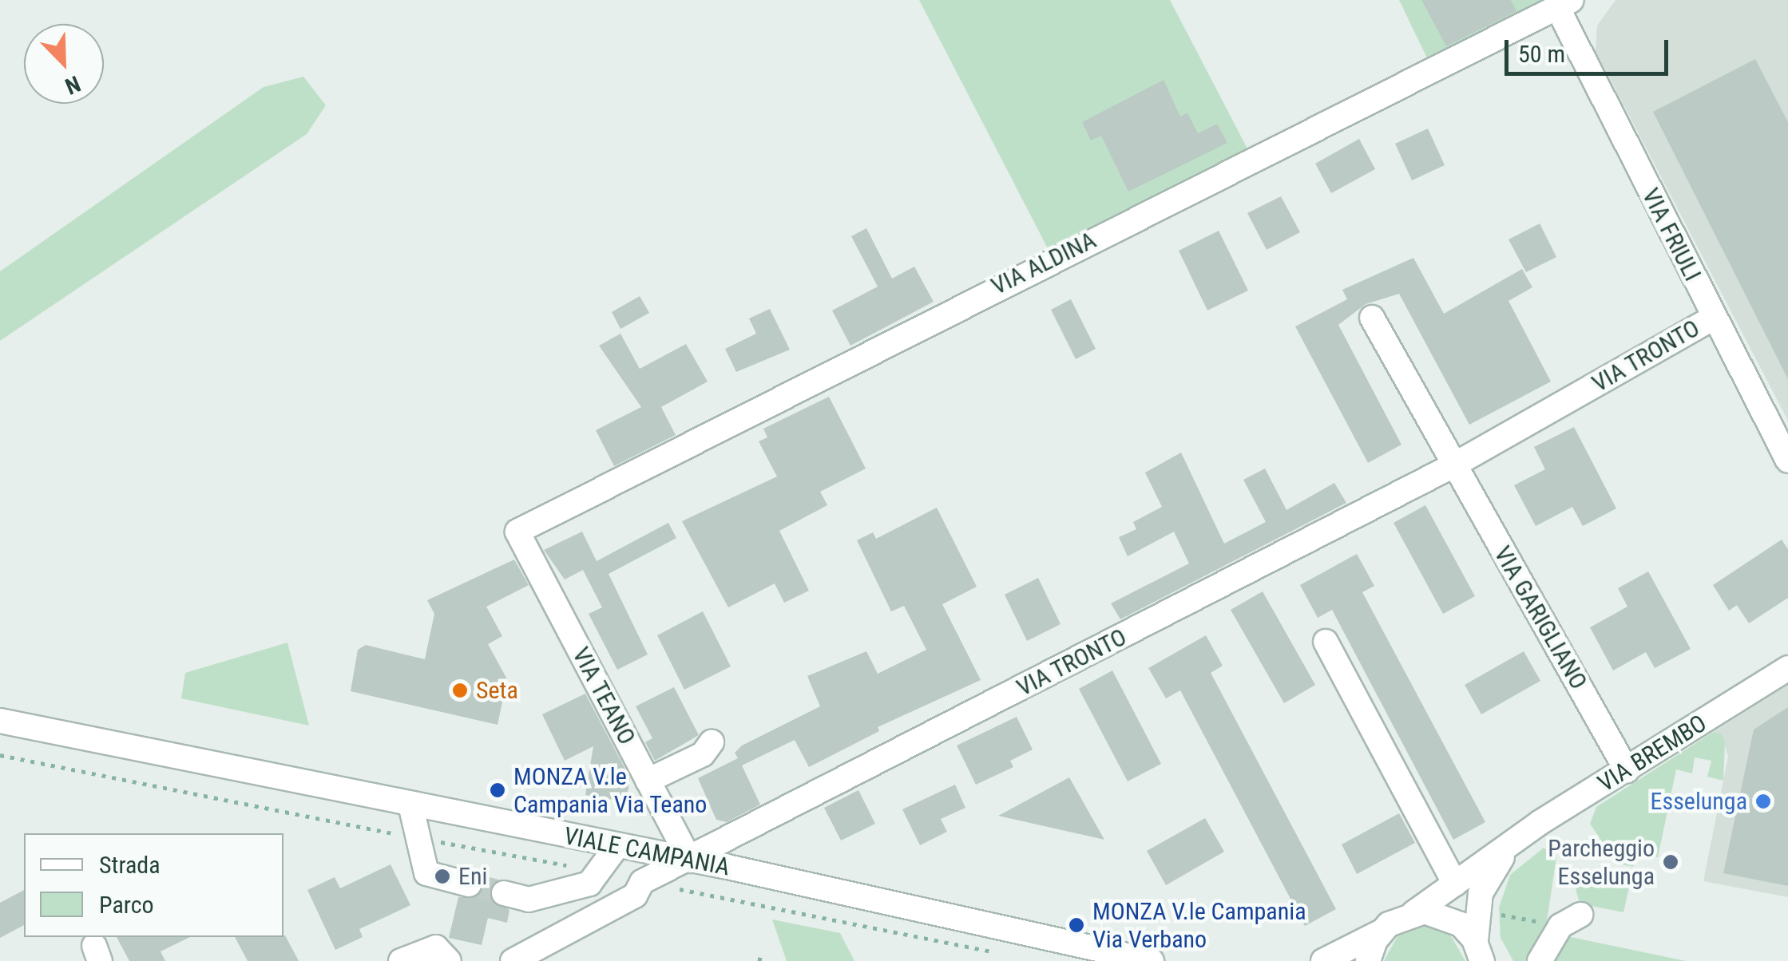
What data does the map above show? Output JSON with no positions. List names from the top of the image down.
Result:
{
  "streets": {
    "street": [
      "VIA FRIULI",
      "VIA ALDINA",
      "VIA TRONTO",
      "VIA GARIGLIANO",
      "VIA TEANO",
      "VIA BREMBO",
      "VIALE CAMPANIA"
    ]
  },
  "crossings": [
    ["VIA FRIULI", "VIA ALDINA"],
    ["VIA FRIULI", "VIA TRONTO"],
    ["VIA ALDINA", "VIA TEANO"],
    ["VIA TRONTO", "VIA GARIGLIANO"],
    ["VIA TRONTO", "VIA TEANO"],
    ["VIA TRONTO", "VIALE CAMPANIA"],
    ["VIA GARIGLIANO", "VIA BREMBO"],
    ["VIA TEANO", "VIALE CAMPANIA"]
  ],
  "places": [
    "Seta",
    "MONZA V.le Campania Via Teano",
    "Esselunga",
    "Parcheggio Esselunga",
    "Eni",
    "MONZA V.le Campania Via Verbano"
  ],
  "legend": ["Strada", "Parco"],
  "scale_bar": "50 m",
  "north": "bottom right"
}
